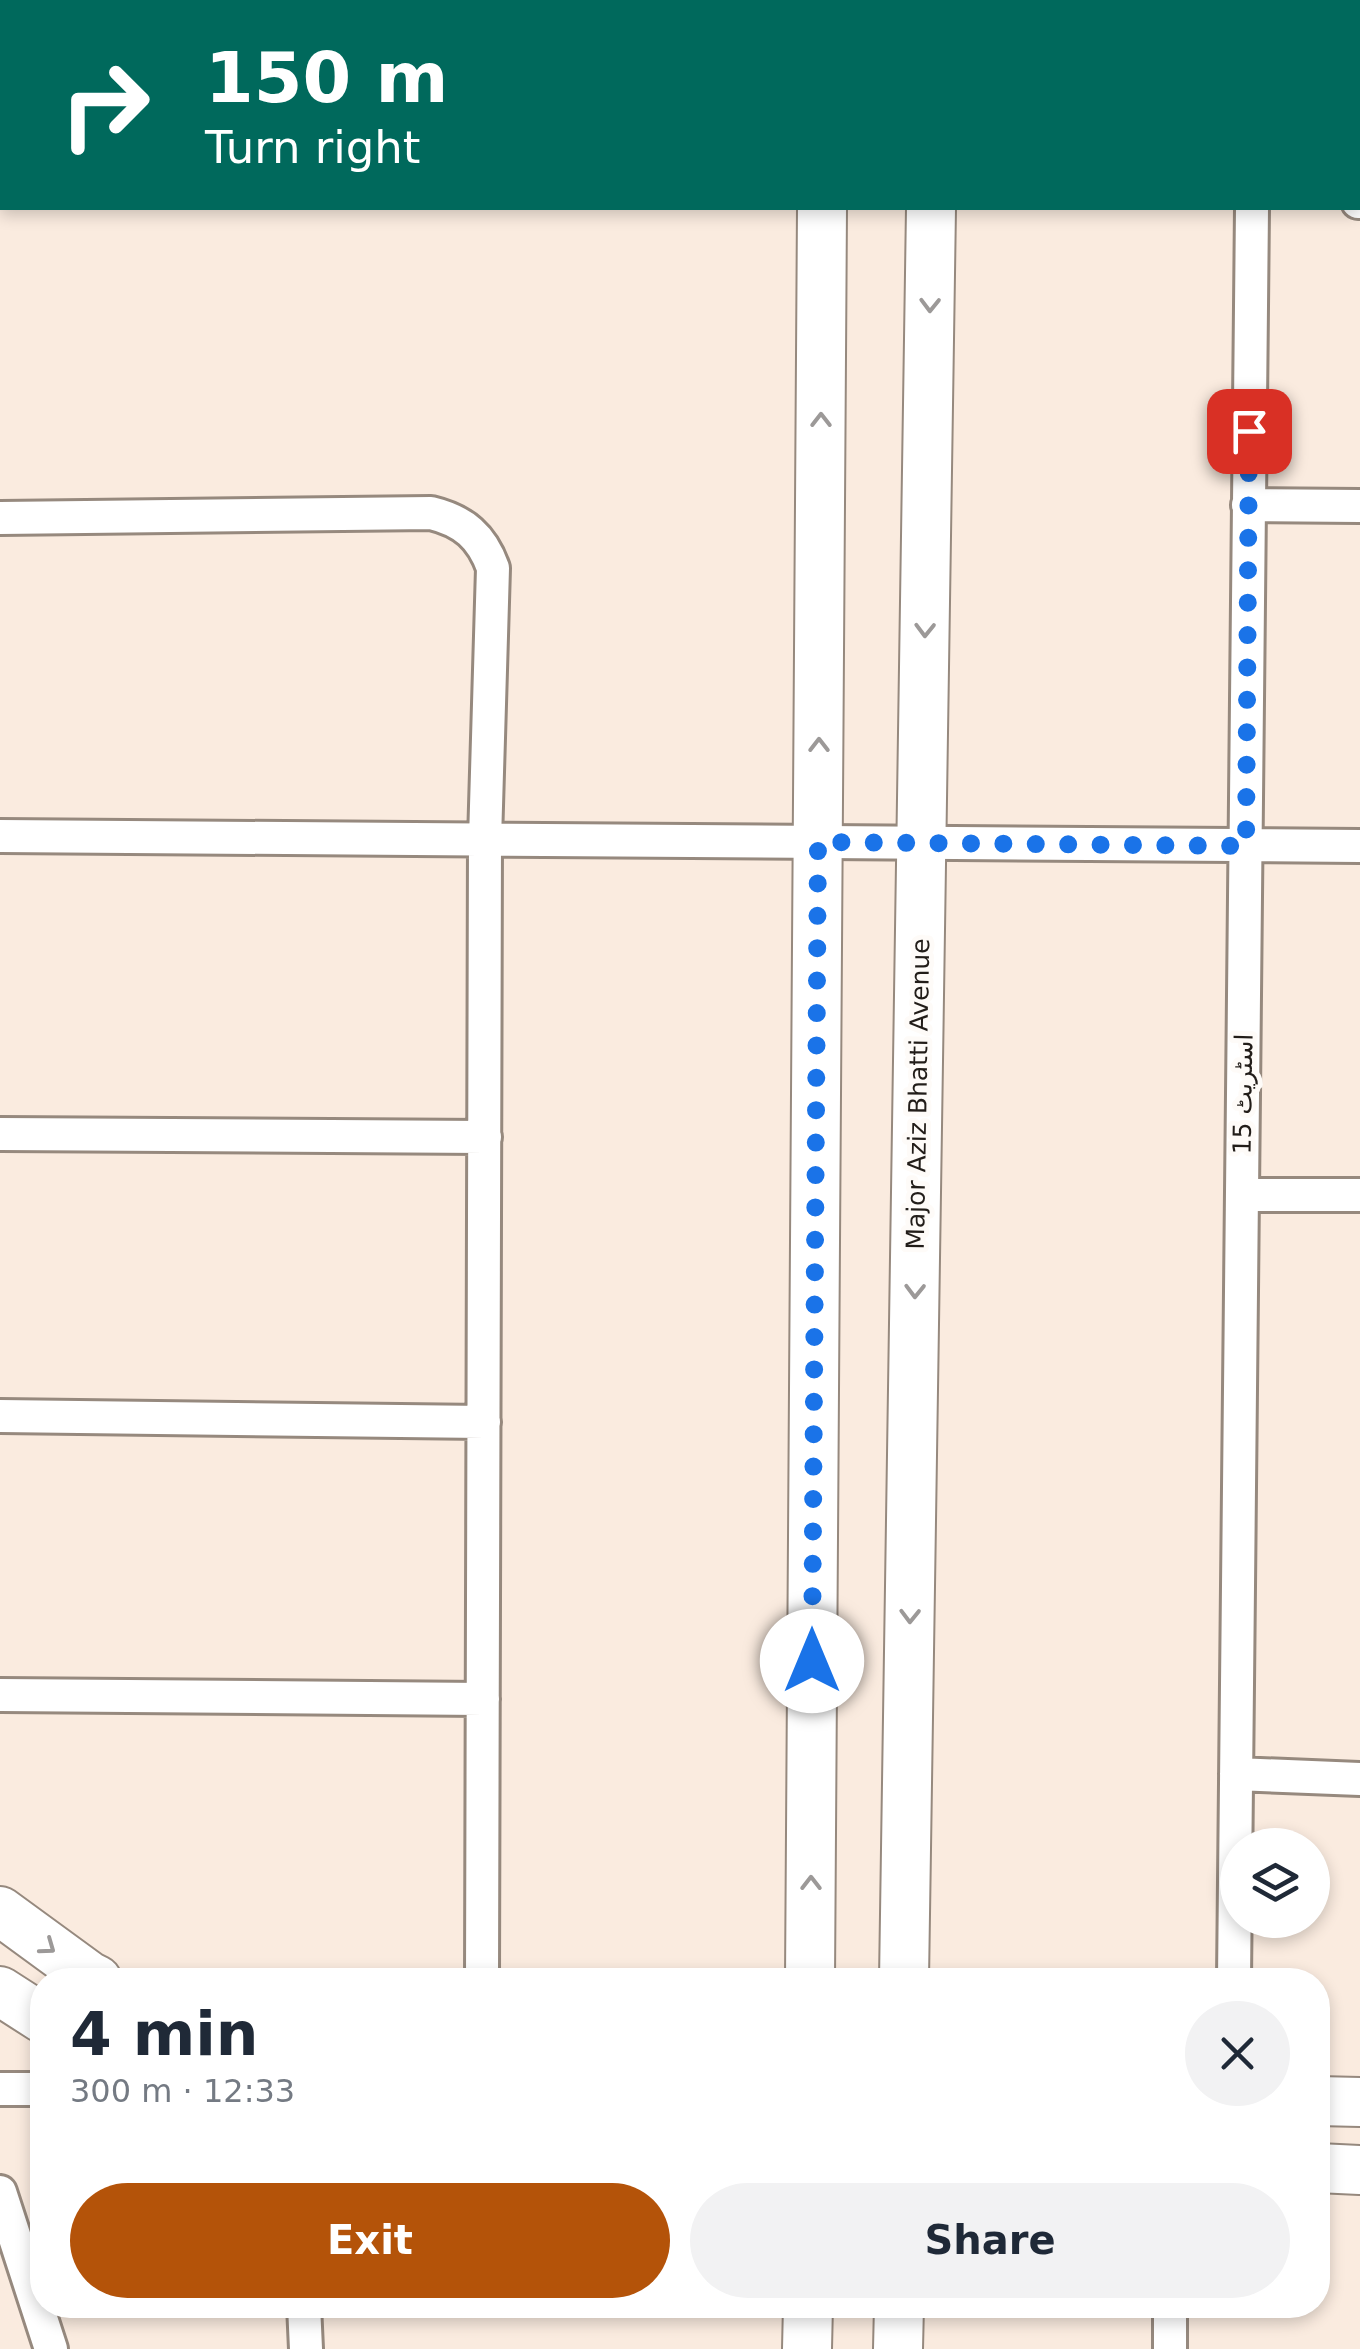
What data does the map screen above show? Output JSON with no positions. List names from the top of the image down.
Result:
{
  "streets": {
    "street": ["Major Aziz Bhatti Avenue", "اسٹریٹ 15"]
  },
  "page": {
    "turn": ["150 m", "Turn right"],
    "heading": ["4 min", "300 m · 12:33"],
    "buttons": ["Exit", "Share"]
  }
}
